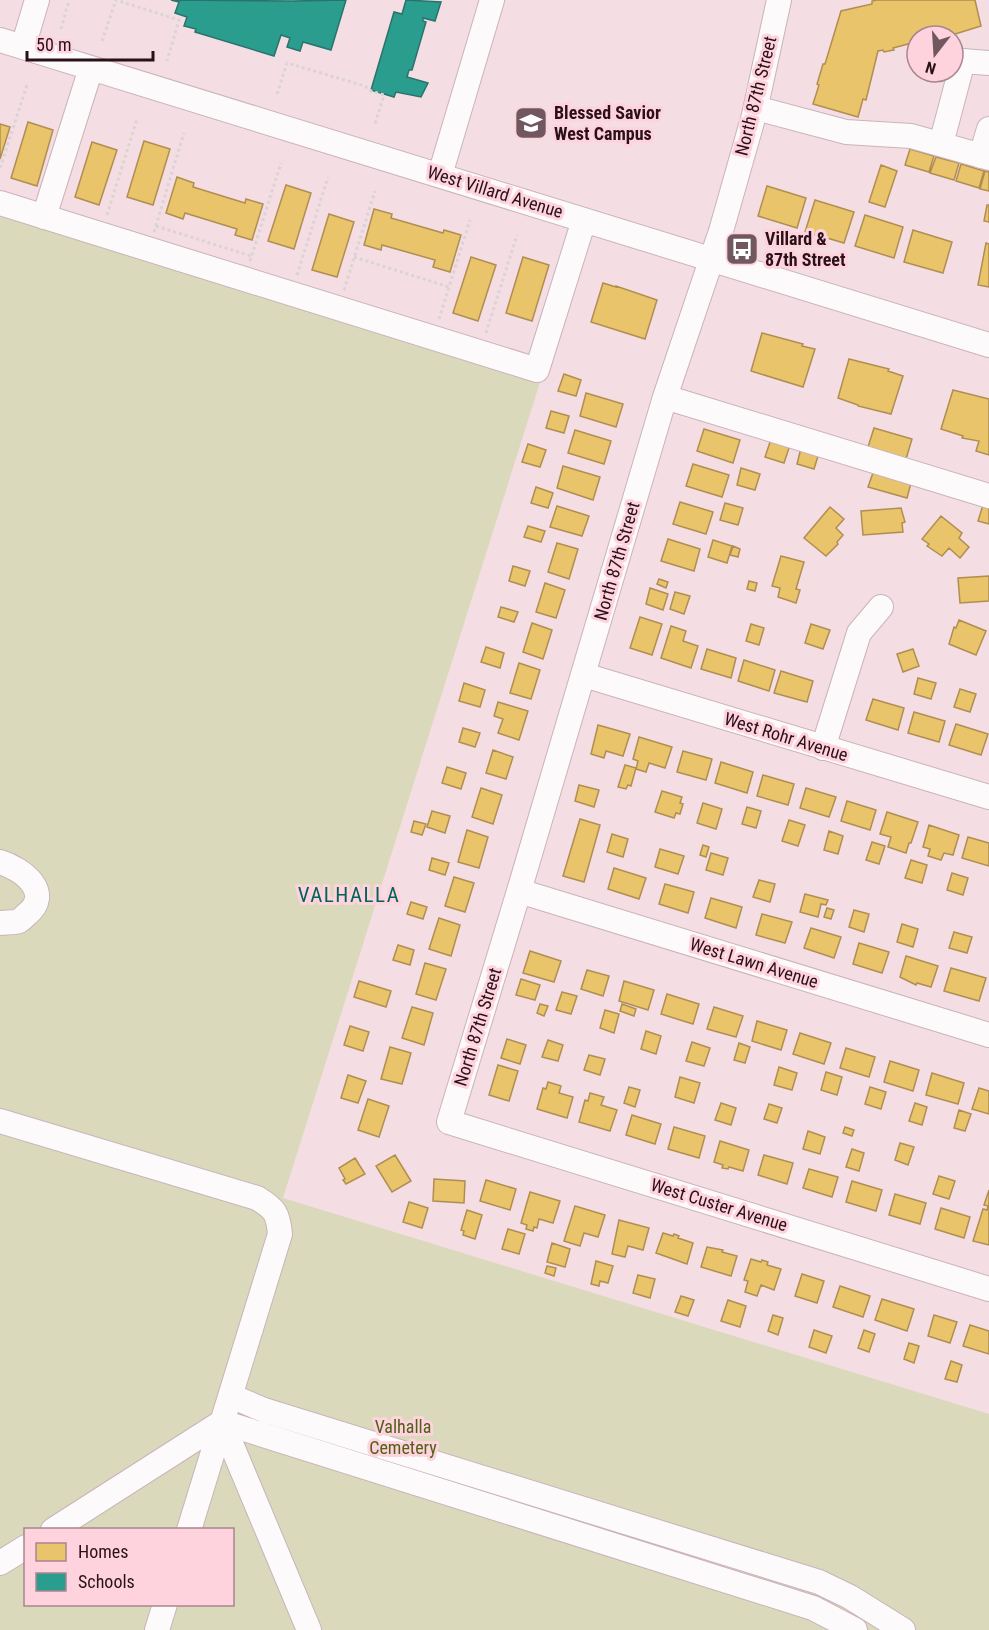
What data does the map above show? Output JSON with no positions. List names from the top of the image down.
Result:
{
  "streets": {
    "street": [
      "North 87th Street",
      "West Villard Avenue",
      "West Rohr Avenue",
      "West Lawn Avenue",
      "West Custer Avenue"
    ]
  },
  "crossings": [
    ["North 87th Street", "West Villard Avenue"],
    ["North 87th Street", "West Rohr Avenue"],
    ["North 87th Street", "West Lawn Avenue"],
    ["North 87th Street", "West Custer Avenue"]
  ],
  "districts": ["VALHALLA"],
  "parks": ["Valhalla Cemetery"],
  "places": {
    "school or university": ["Blessed Savior West Campus"],
    "bus stop": ["Villard & 87th Street"]
  },
  "legend": ["Homes", "Schools"],
  "scale_bar": "50 m",
  "north": "bottom"
}
